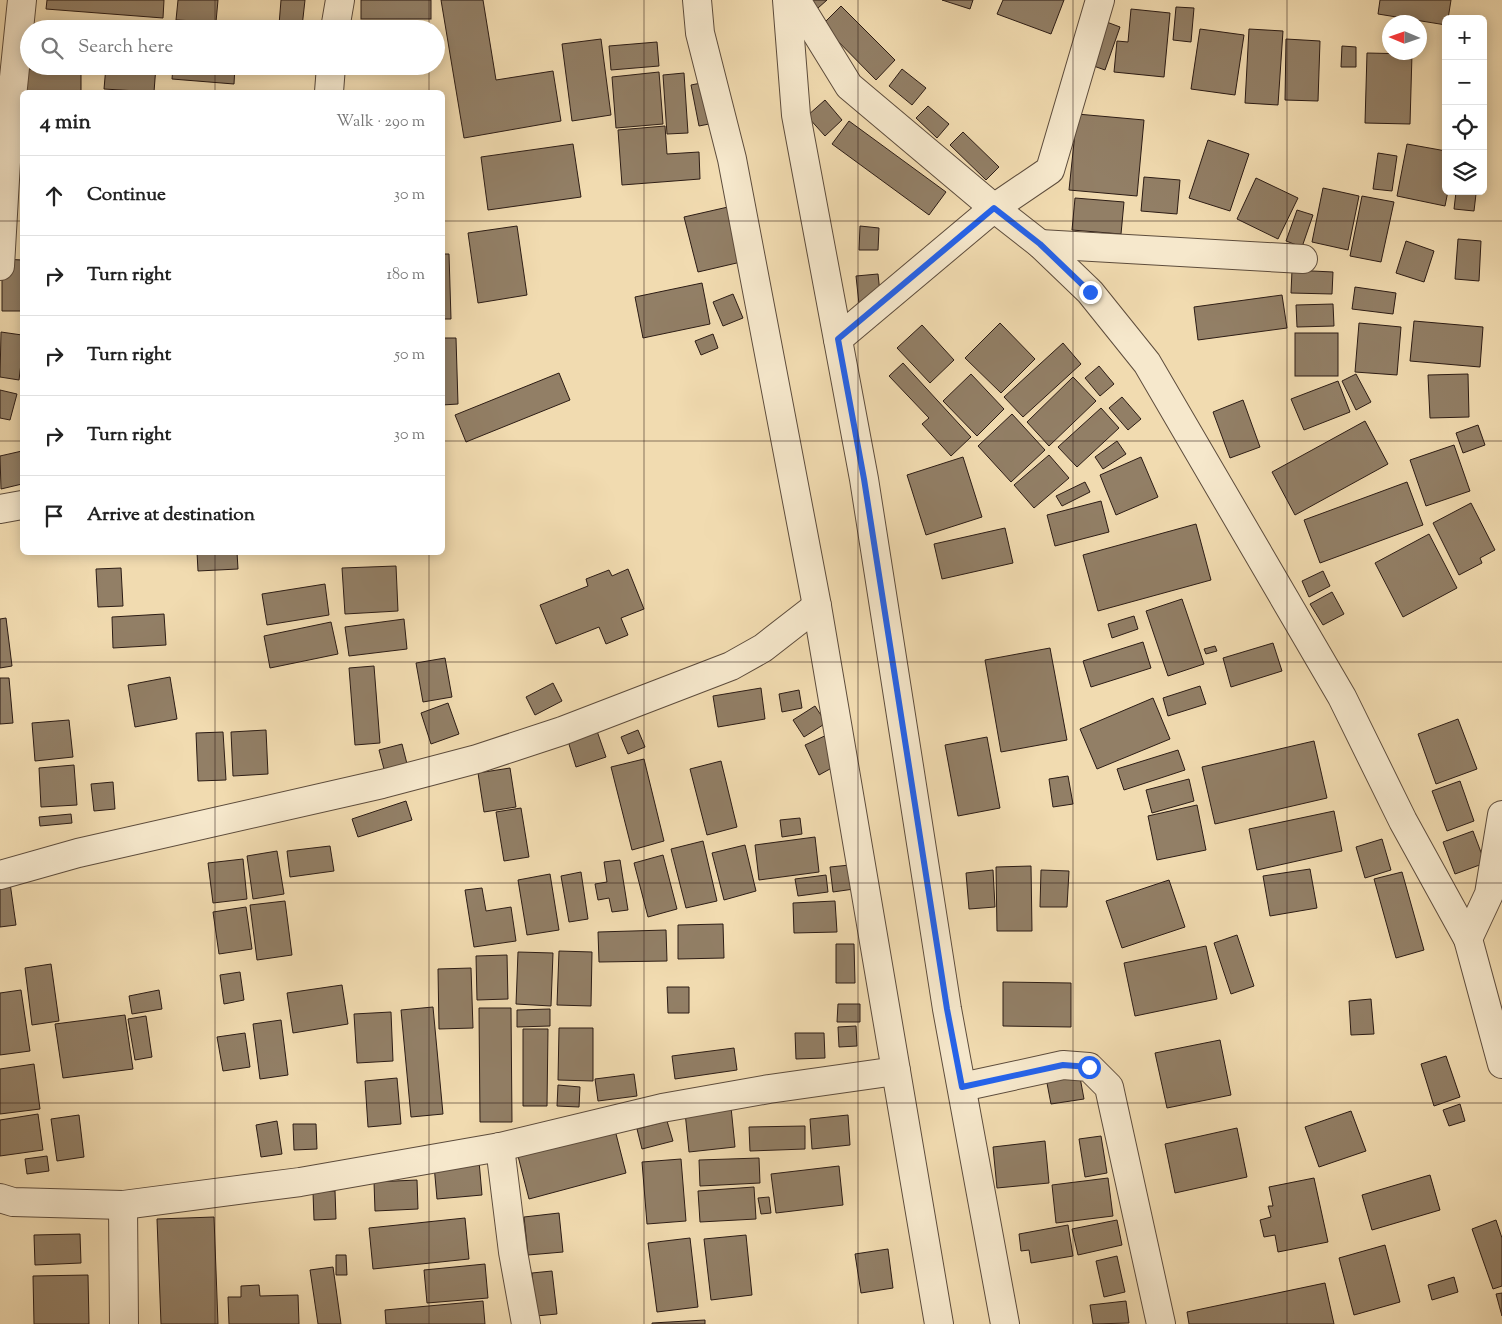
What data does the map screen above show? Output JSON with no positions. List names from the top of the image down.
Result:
{
  "north": "left",
  "page": {
    "map_buttons": ["+", "−"],
    "search": "Search here",
    "heading": ["4 min", "Walk · 290 m"],
    "list": [
      ["Continue", "30 m"],
      ["Turn right", "180 m"],
      ["Turn right", "50 m"],
      ["Turn right", "30 m"],
      "Arrive at destination"
    ]
  }
}
